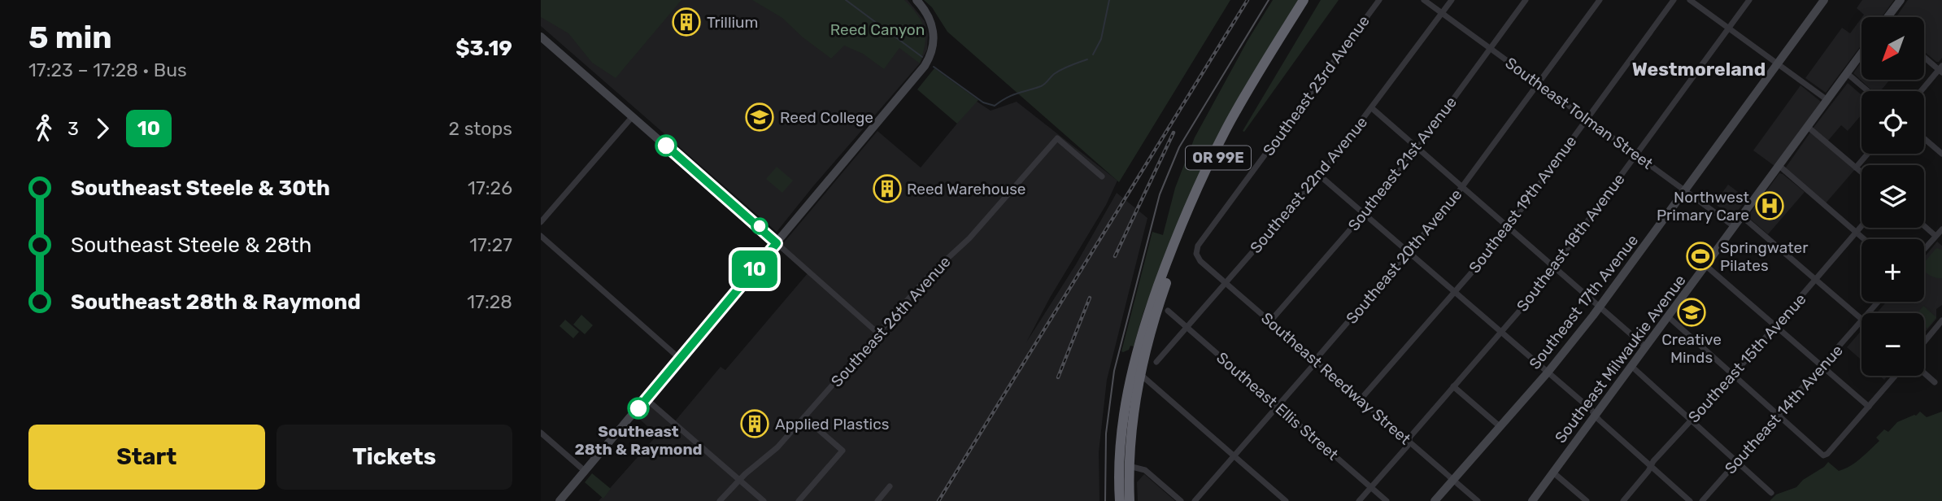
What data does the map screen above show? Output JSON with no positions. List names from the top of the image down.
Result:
{
  "streets": {
    "highway": ["OR 99E"],
    "street": [
      "Southeast 23rd Avenue",
      "Southeast Tolman Street",
      "Southeast 21st Avenue",
      "Southeast 22nd Avenue",
      "Southeast 19th Avenue",
      "Southeast 18th Avenue",
      "Southeast 20th Avenue",
      "Southeast 17th Avenue",
      "Southeast 26th Avenue",
      "Southeast 15th Avenue",
      "Southeast Milwaukie Avenue",
      "Southeast Reedway Street",
      "Southeast Ellis Street",
      "Southeast 14th Avenue"
    ]
  },
  "crossings": [
    ["Southeast 23rd Avenue", "Southeast Reedway Street"],
    ["Southeast Tolman Street", "Southeast 21st Avenue"],
    ["Southeast Tolman Street", "Southeast 22nd Avenue"],
    ["Southeast Tolman Street", "Southeast 19th Avenue"],
    ["Southeast Tolman Street", "Southeast 18th Avenue"],
    ["Southeast Tolman Street", "Southeast 20th Avenue"],
    ["Southeast Tolman Street", "Southeast 17th Avenue"],
    ["Southeast Tolman Street", "Southeast Milwaukie Avenue"],
    ["Southeast 21st Avenue", "Southeast Reedway Street"],
    ["Southeast 22nd Avenue", "Southeast Reedway Street"],
    ["Southeast 22nd Avenue", "Southeast Ellis Street"],
    ["Southeast 19th Avenue", "Southeast Reedway Street"],
    ["Southeast 18th Avenue", "Southeast Reedway Street"],
    ["Southeast 18th Avenue", "Southeast Ellis Street"],
    ["Southeast 20th Avenue", "Southeast Reedway Street"],
    ["Southeast 20th Avenue", "Southeast Ellis Street"],
    ["Southeast 17th Avenue", "Southeast Reedway Street"]
  ],
  "districts": ["Westmoreland"],
  "parks": ["Reed Canyon"],
  "places": {
    "building": ["Trillium", "Reed Warehouse", "Applied Plastics"],
    "school or university": ["Reed College", "Creative Minds"],
    "hospital": ["Northwest Primary Care"],
    "sports": ["Springwater Pilates"],
    "other": ["Southeast 28th & Raymond"]
  },
  "lines": ["bus line 10"],
  "north": "bottom left",
  "page": {
    "heading": ["5 min", "17:23 – 17:28 · Bus", "$3.19"],
    "on_map": "10",
    "map_buttons": ["+", "−"],
    "legs": ["3", "10", "2 stops"],
    "list": [
      {
        "name": "Southeast Steele & 30th",
        "value": "17:26"
      },
      {
        "name": "Southeast Steele & 28th",
        "value": "17:27"
      },
      {
        "name": "Southeast 28th & Raymond",
        "value": "17:28"
      }
    ],
    "buttons": ["Start", "Tickets"]
  }
}
